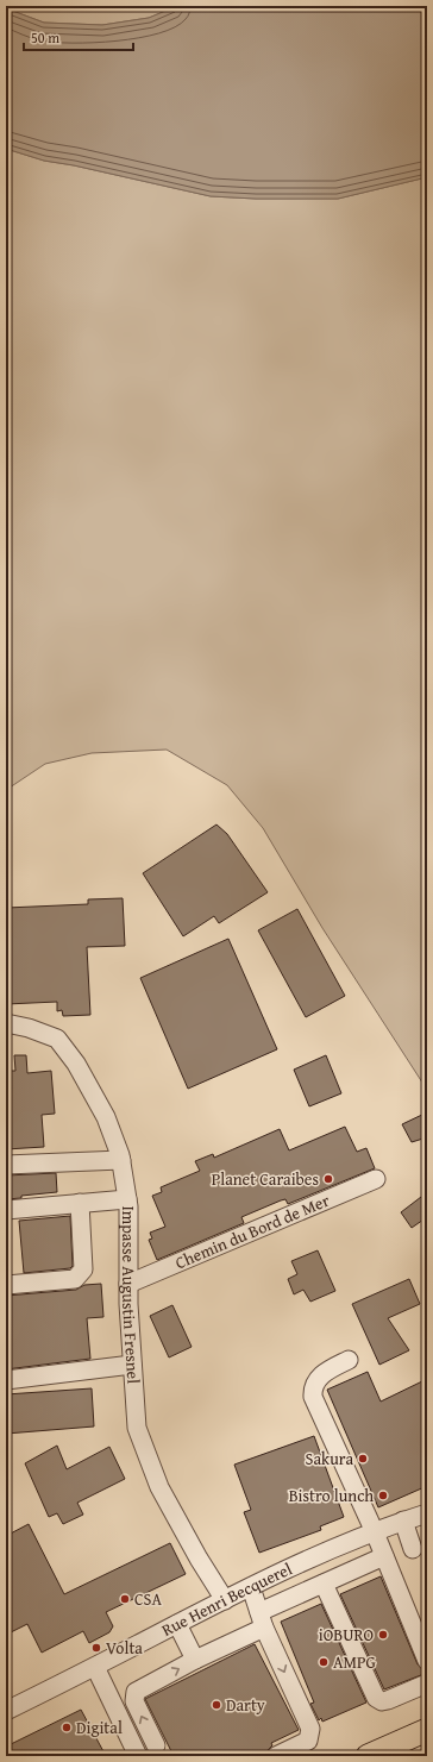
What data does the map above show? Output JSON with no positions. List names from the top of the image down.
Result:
{
  "streets": {
    "street": ["Chemin du Bord de Mer", "Impasse Augustin Fresnel", "Rue Henri Becquerel"]
  },
  "crossings": [
    ["Chemin du Bord de Mer", "Impasse Augustin Fresnel"],
    ["Impasse Augustin Fresnel", "Rue Henri Becquerel"]
  ],
  "places": [
    "Planet Caraibes",
    "Sakura",
    "Bistro lunch",
    "CSA",
    "iOBURO",
    "Volta",
    "AMPG",
    "Darty",
    "Digital"
  ],
  "scale_bar": "50 m"
}
